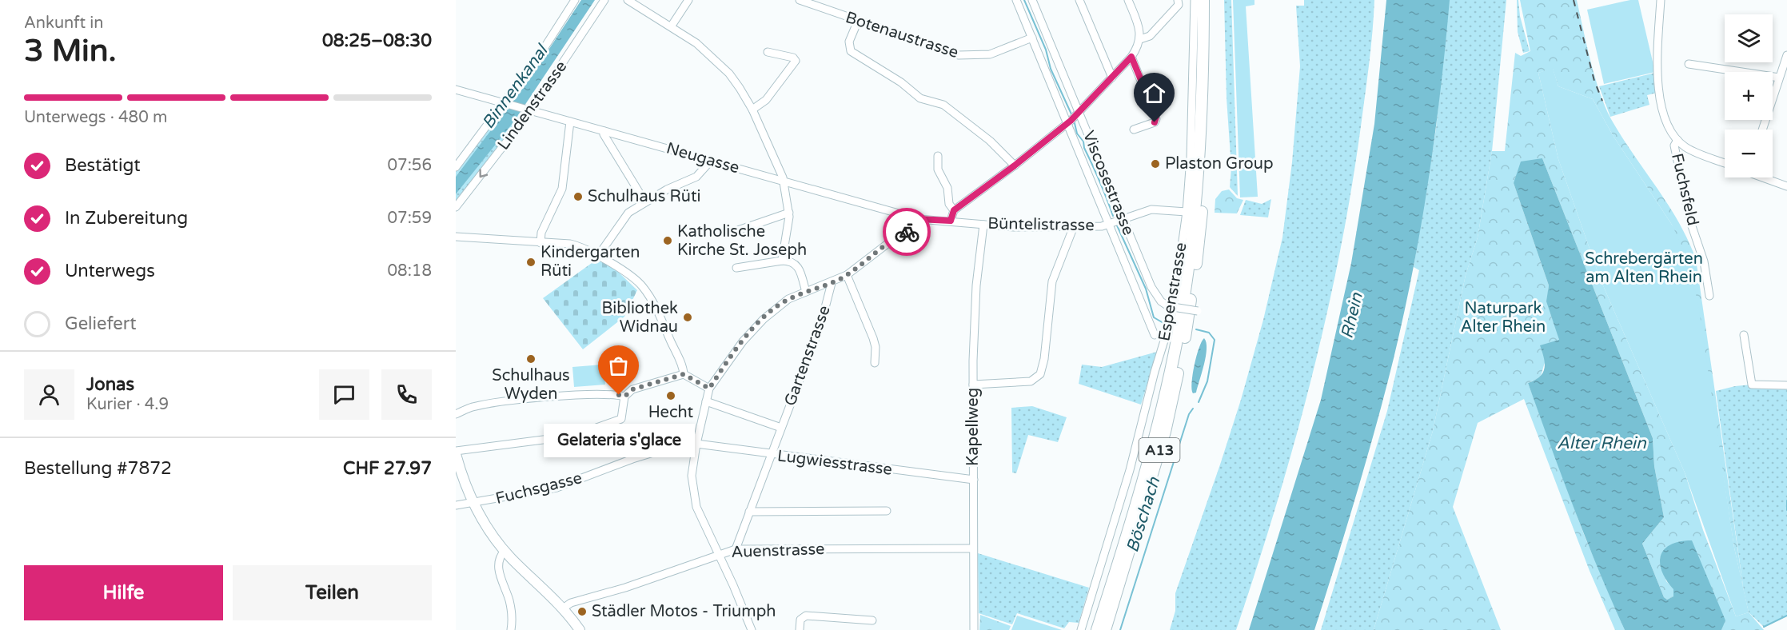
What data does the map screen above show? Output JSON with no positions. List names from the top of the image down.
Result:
{
  "streets": {
    "highway": ["A13"],
    "street": [
      "Botenaustrasse",
      "Lindenstrasse",
      "Neugasse",
      "Viscosestrasse",
      "Fuchsfeld",
      "Büntelistrasse",
      "Espenstrasse",
      "Gartenstrasse",
      "Kapellweg",
      "Lugwiesstrasse",
      "Fuchsgasse",
      "Auenstrasse"
    ]
  },
  "crossings": [
    ["Lindenstrasse", "Neugasse"],
    ["Neugasse", "Büntelistrasse"],
    ["Viscosestrasse", "Büntelistrasse"],
    ["Büntelistrasse", "Espenstrasse"],
    ["Büntelistrasse", "Kapellweg"],
    ["Gartenstrasse", "Lugwiesstrasse"],
    ["Gartenstrasse", "Auenstrasse"],
    ["Kapellweg", "Lugwiesstrasse"],
    ["Kapellweg", "Auenstrasse"],
    ["Lugwiesstrasse", "Fuchsgasse"]
  ],
  "water": [
    "Binnenkanal",
    "Rhein",
    "Alter Rhein",
    "Böschach"
  ],
  "parks": ["Schrebergärten am Alten Rhein", "Naturpark Alter Rhein"],
  "places": [
    "Plaston Group",
    "Schulhaus Rüti",
    "Katholische Kirche St. Joseph",
    "Kindergarten Rüti",
    "Bibliothek Widnau",
    "Schulhaus Wyden",
    "Gelateria s'glace",
    "Hecht",
    "Städler Motos - Triumph"
  ],
  "page": {
    "heading": ["3 Min.", "Ankunft in", "08:25–08:30"],
    "panel": [
      "Jonas",
      "Kurier · 4.9",
      "Bestellung #7872",
      "CHF 27.97"
    ],
    "map_buttons": ["+", "−"],
    "bar": "Unterwegs · 480 m",
    "list": [
      ["Bestätigt", "07:56"],
      ["In Zubereitung", "07:59"],
      ["Unterwegs", "08:18"],
      "Geliefert"
    ],
    "bubble": "Gelateria s'glace",
    "buttons": ["Hilfe", "Teilen"]
  }
}
